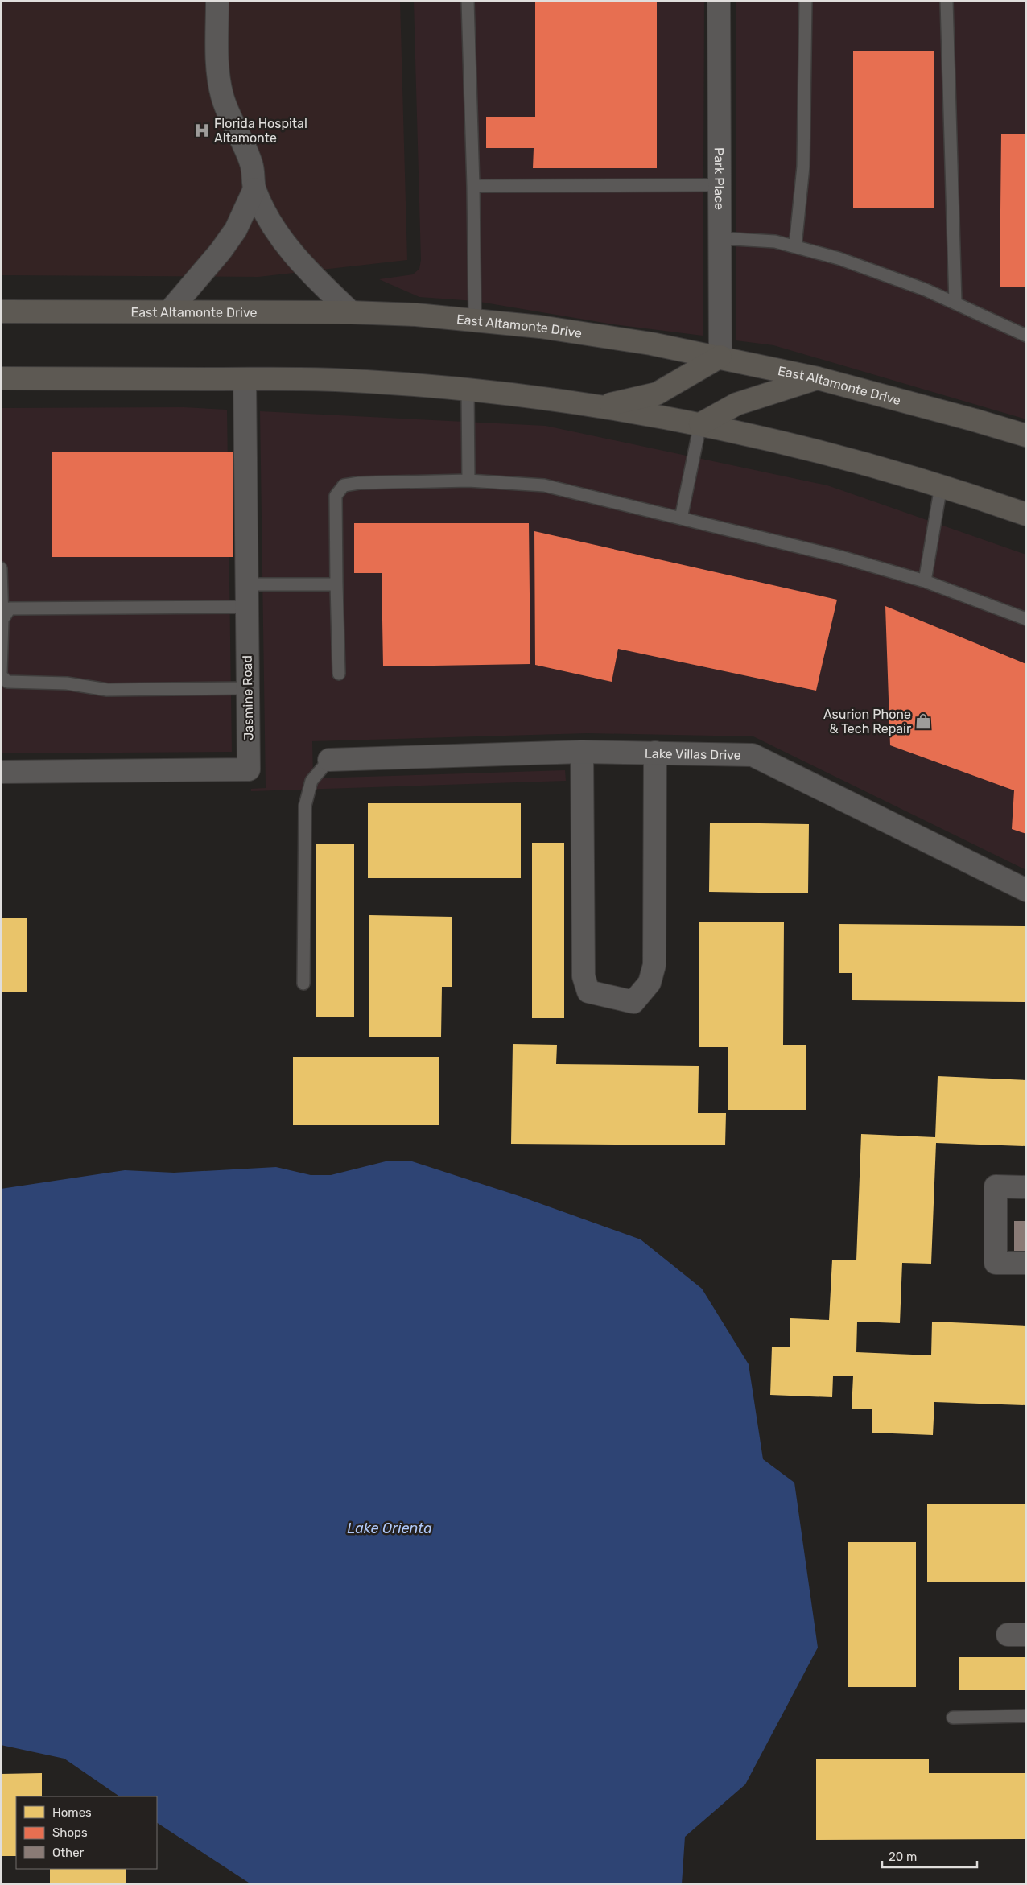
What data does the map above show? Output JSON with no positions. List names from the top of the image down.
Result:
{
  "streets": {
    "main road": ["East Altamonte Drive"],
    "street": ["Park Place", "Jasmine Road", "Lake Villas Drive"]
  },
  "crossings": [
    ["Park Place", "East Altamonte Drive"]
  ],
  "water": ["Lake Orienta"],
  "places": {
    "hospital": ["Florida Hospital Altamonte"],
    "shop": ["Asurion Phone & Tech Repair"]
  },
  "legend": ["Homes", "Shops", "Other"],
  "scale_bar": "20 m"
}
